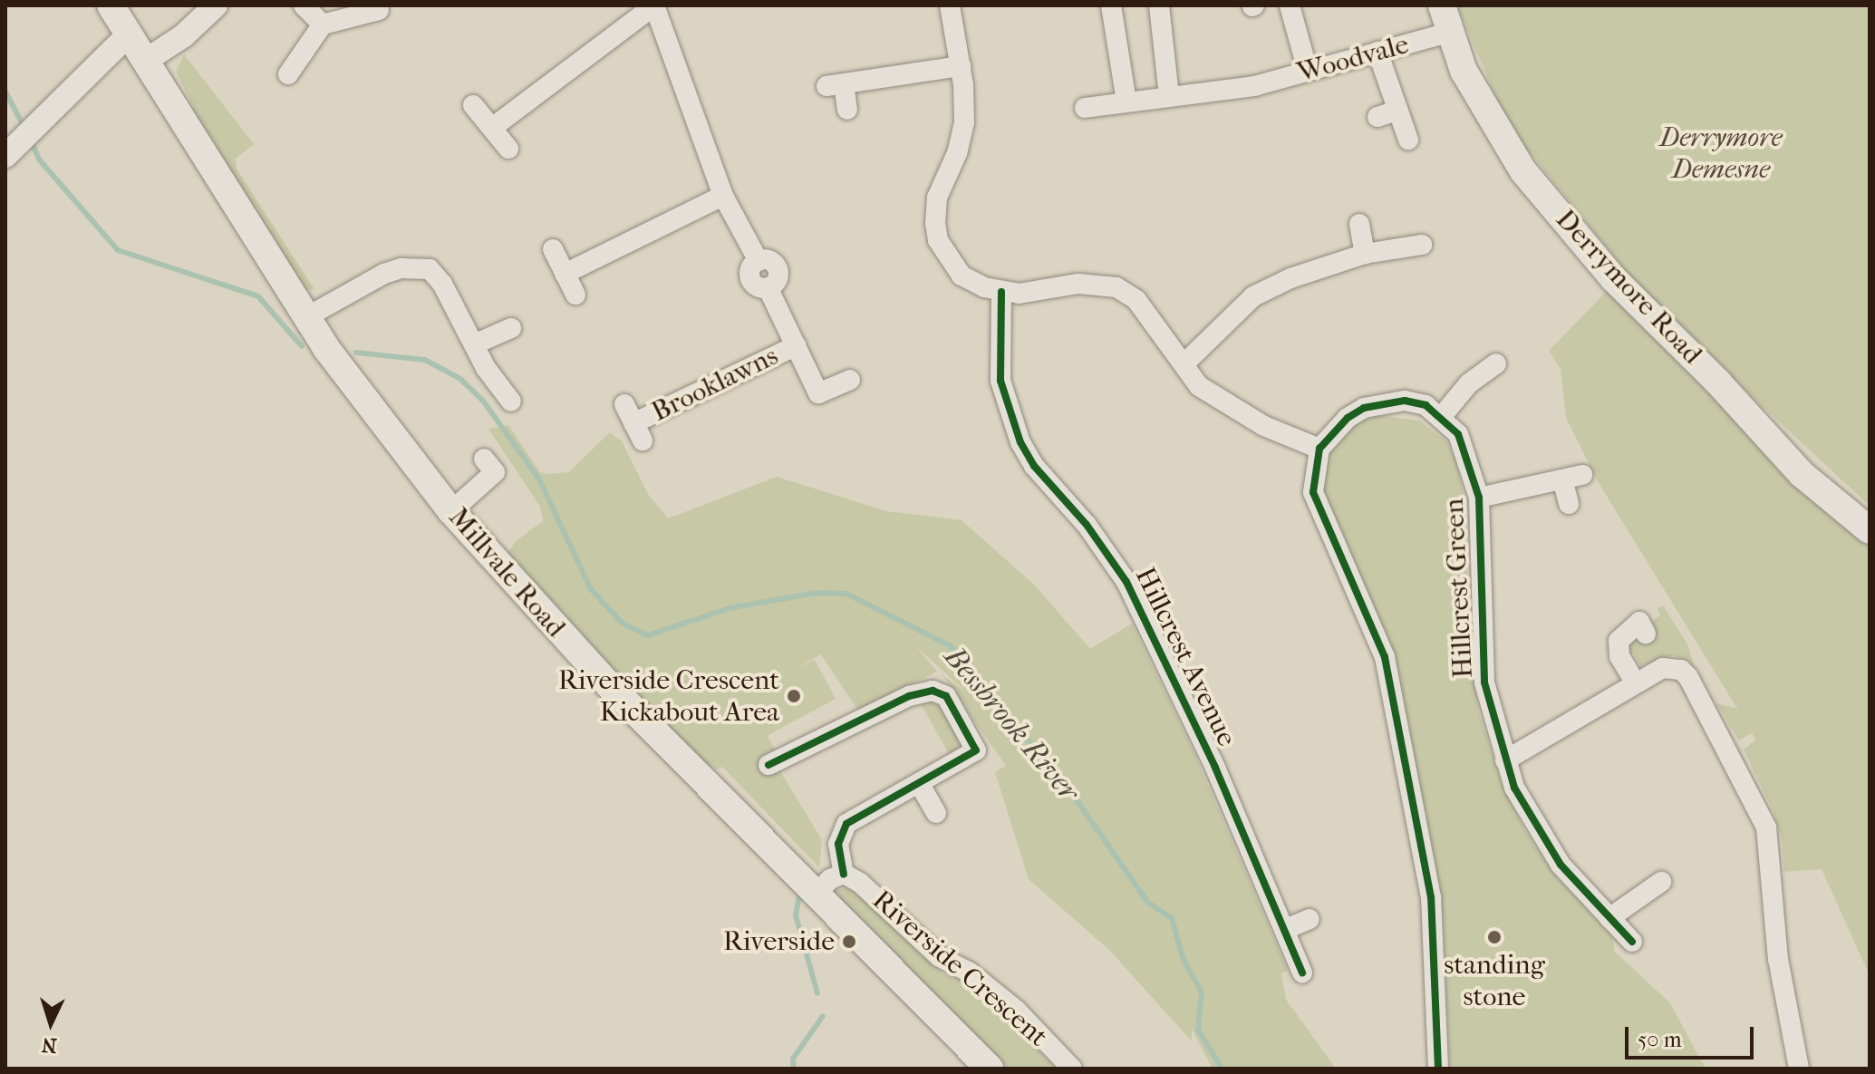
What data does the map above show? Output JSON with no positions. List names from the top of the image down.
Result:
{
  "streets": {
    "main road": ["Derrymore Road", "Millvale Road"],
    "street": [
      "Woodvale",
      "Brooklawns",
      "Hillcrest Green",
      "Hillcrest Avenue",
      "Riverside Crescent"
    ]
  },
  "crossings": [
    ["Woodvale", "Derrymore Road"],
    ["Millvale Road", "Riverside Crescent"]
  ],
  "water": ["Bessbrook River"],
  "parks": ["Derrymore Demesne"],
  "places": ["Riverside Crescent Kickabout Area", "standing stone", "Riverside"],
  "scale_bar": "50 m",
  "north": "bottom"
}
